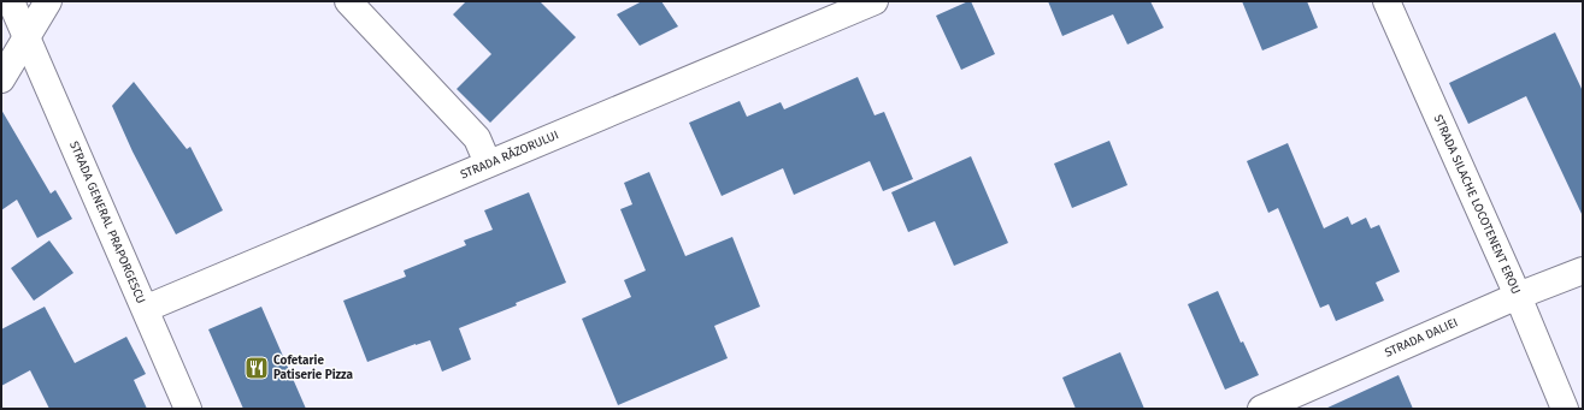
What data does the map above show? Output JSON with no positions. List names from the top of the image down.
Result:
{
  "streets": {
    "street": [
      "STRADA RĂZORULUI",
      "STRADA SILACHE LOCOTENENT EROU",
      "STRADA GENERAL PRAPORGESCU",
      "STRADA DALIEI"
    ]
  },
  "crossings": [
    ["STRADA RĂZORULUI", "STRADA GENERAL PRAPORGESCU"],
    ["STRADA SILACHE LOCOTENENT EROU", "STRADA DALIEI"]
  ],
  "places": {
    "restaurant": ["Cofetarie Patiserie Pizza"]
  }
}
